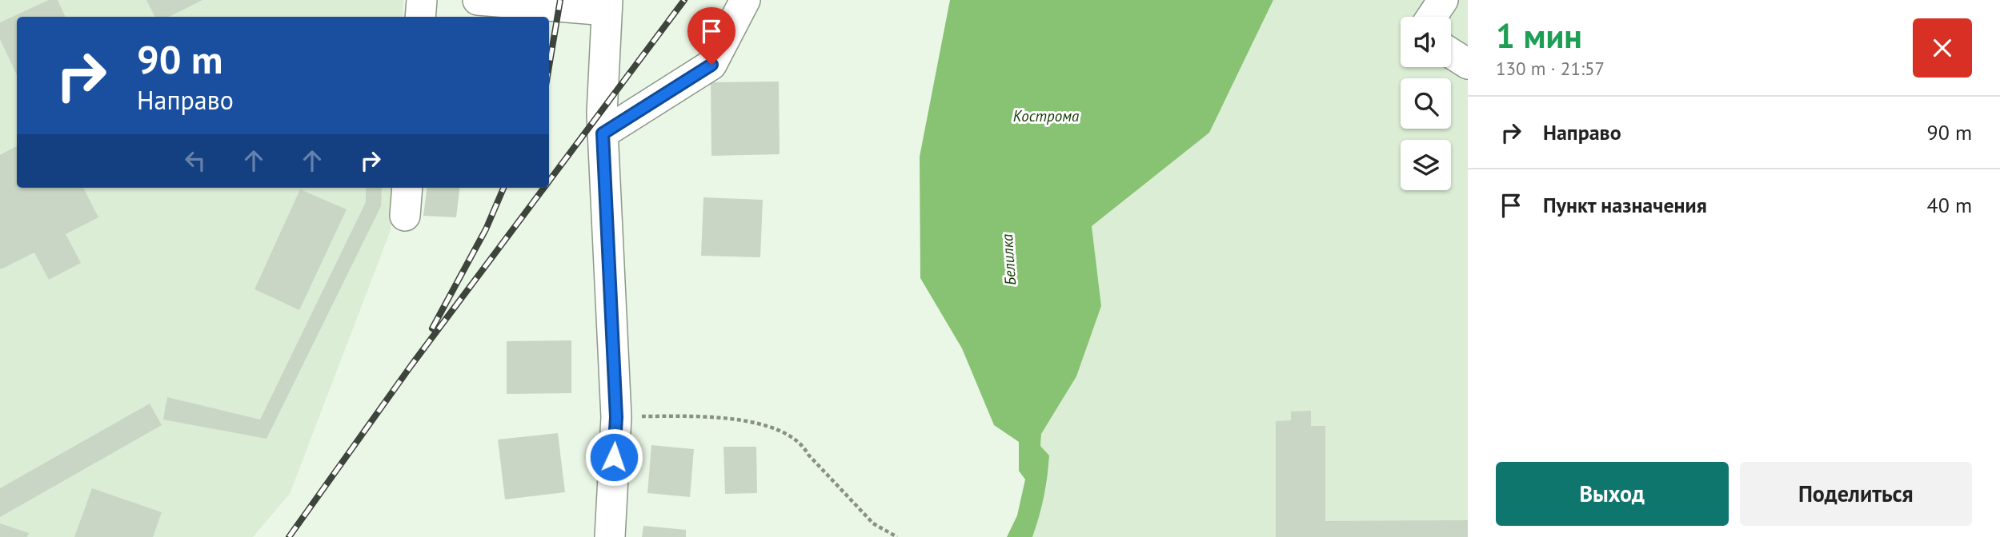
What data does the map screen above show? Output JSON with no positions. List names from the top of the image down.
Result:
{
  "water": ["Кострома", "Белилка"],
  "page": {
    "heading": ["1 мин", "130 m · 21:57"],
    "turn": ["90 m", "Направо"],
    "list": [
      {
        "name": "Направо",
        "value": "90 m"
      },
      {
        "name": "Пункт назначения",
        "value": "40 m"
      }
    ],
    "buttons": ["Выход", "Поделиться"]
  }
}
